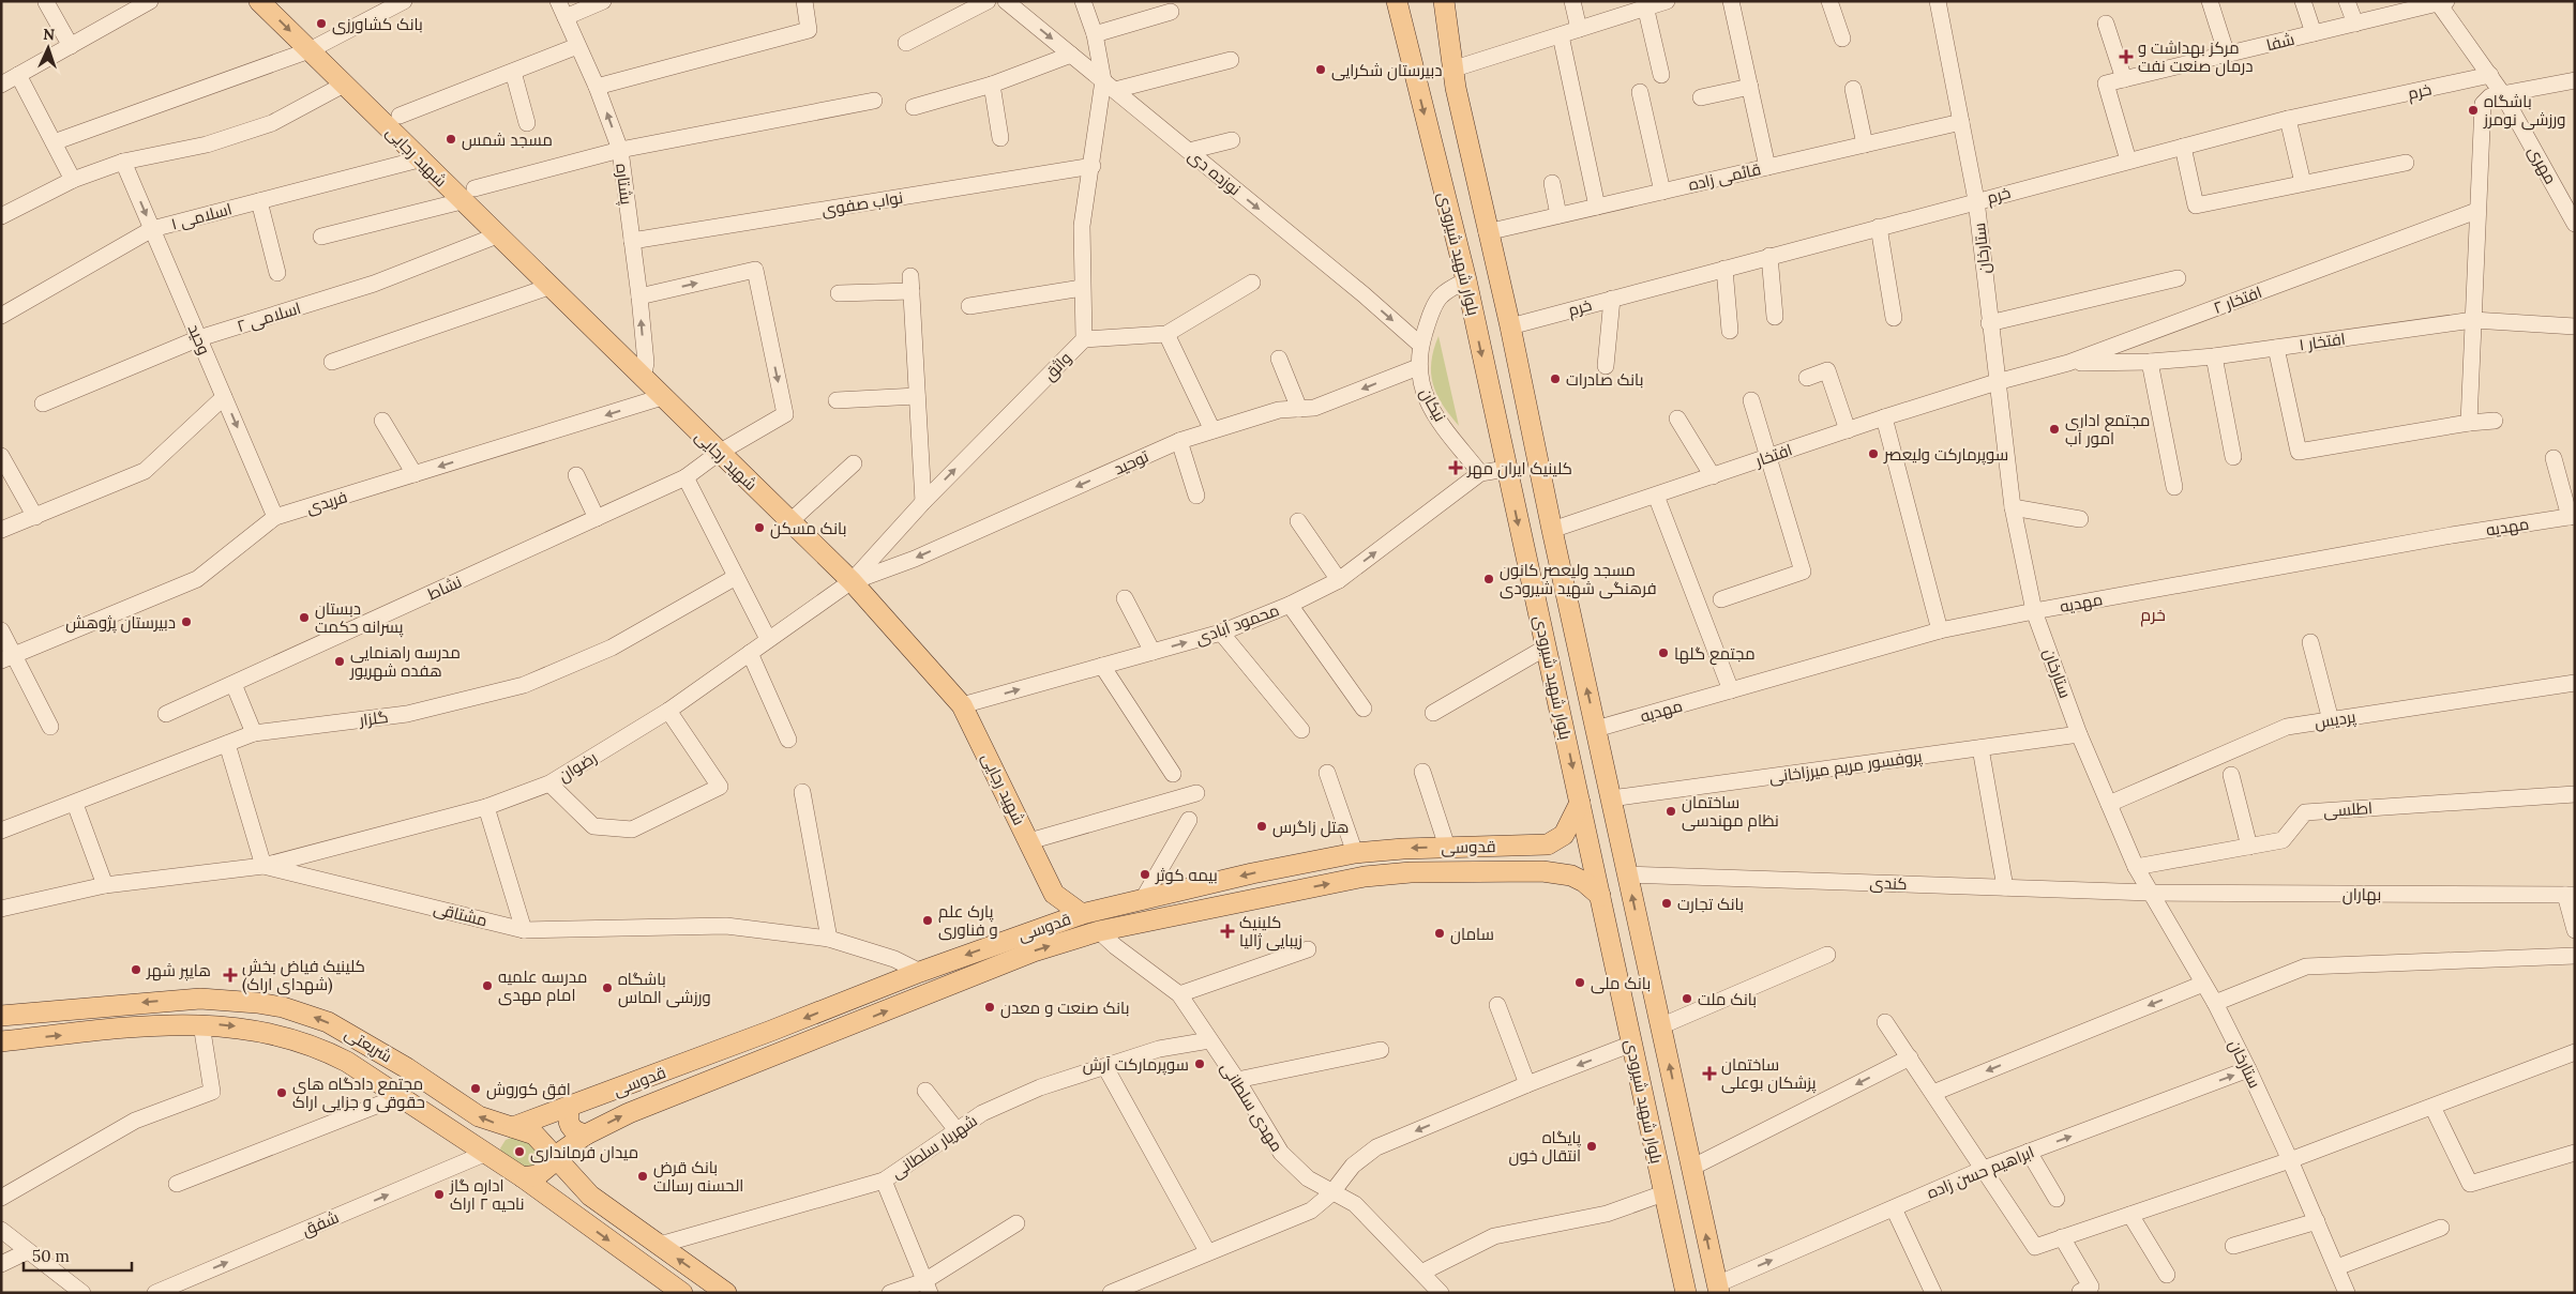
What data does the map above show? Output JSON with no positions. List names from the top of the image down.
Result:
{
  "streets": {
    "main road": [
      "شهید رجایی",
      "بلوار شهید شیرودی",
      "قدوسی",
      "شریعتی"
    ],
    "street": [
      "شفا",
      "خرم",
      "مهری",
      "نوزده دی",
      "قائمی زاده",
      "پشتاره",
      "نواب صفوی",
      "اسلامی ۱",
      "ستارخان",
      "افتخار ۲",
      "اسلامی ۲",
      "وحید",
      "افتخار ۱",
      "واثق",
      "نیکان",
      "افتخار",
      "توحید",
      "فریدی",
      "مهدیه",
      "نشاط",
      "محمود آبادی",
      "گلزار",
      "پردیس",
      "رضوان",
      "پروفسور مریم میرزاخانی",
      "اطلسی",
      "کندی",
      "بهاران",
      "مشتاقی",
      "مهدی سلطانی",
      "شهریار سلطانی",
      "ابراهیم حسن زاده",
      "شفق"
    ]
  },
  "crossings": [
    ["شفا", "خرم"],
    ["شفا", "مهری"],
    ["خرم", "مهری"],
    ["خرم", "ستارخان"],
    ["خرم", "بلوار شهید شیرودی"],
    ["شهید رجایی", "پشتاره"],
    ["شهید رجایی", "اسلامی ۱"],
    ["شهید رجایی", "اسلامی ۲"],
    ["شهید رجایی", "واثق"],
    ["شهید رجایی", "توحید"],
    ["شهید رجایی", "فریدی"],
    ["شهید رجایی", "نشاط"],
    ["شهید رجایی", "محمود آبادی"],
    ["شهید رجایی", "رضوان"],
    ["شهید رجایی", "قدوسی"],
    ["نوزده دی", "واثق"],
    ["نوزده دی", "نیکان"],
    ["قائمی زاده", "ستارخان"],
    ["قائمی زاده", "بلوار شهید شیرودی"],
    ["پشتاره", "نواب صفوی"],
    ["پشتاره", "نشاط"],
    ["نواب صفوی", "واثق"],
    ["اسلامی ۱", "وحید"],
    ["ستارخان", "افتخار ۲"],
    ["ستارخان", "افتخار"],
    ["ستارخان", "مهدیه"],
    ["ستارخان", "پردیس"],
    ["ستارخان", "پروفسور مریم میرزاخانی"],
    ["ستارخان", "اطلسی"],
    ["ستارخان", "کندی"],
    ["ستارخان", "بهاران"],
    ["ستارخان", "ابراهیم حسن زاده"],
    ["بلوار شهید شیرودی", "نیکان"],
    ["بلوار شهید شیرودی", "افتخار"],
    ["بلوار شهید شیرودی", "مهدیه"],
    ["بلوار شهید شیرودی", "پروفسور مریم میرزاخانی"],
    ["بلوار شهید شیرودی", "قدوسی"],
    ["بلوار شهید شیرودی", "کندی"],
    ["بلوار شهید شیرودی", "ابراهیم حسن زاده"],
    ["افتخار ۲", "افتخار ۱"],
    ["افتخار ۲", "افتخار"],
    ["اسلامی ۲", "وحید"],
    ["وحید", "فریدی"],
    ["واثق", "توحید"],
    ["واثق", "رضوان"],
    ["نیکان", "توحید"],
    ["نیکان", "محمود آبادی"],
    ["توحید", "رضوان"],
    ["رضوان", "مشتاقی"],
    ["قدوسی", "مشتاقی"],
    ["قدوسی", "شریعتی"],
    ["قدوسی", "مهدی سلطانی"],
    ["کندی", "بهاران"],
    ["شریعتی", "شهریار سلطانی"],
    ["شریعتی", "شفق"],
    ["مهدی سلطانی", "شهریار سلطانی"]
  ],
  "one_way": [
    "نوزده دی",
    "پشتاره",
    "وحید",
    "توحید",
    "محمود آبادی"
  ],
  "districts": ["خرم"],
  "places": {
    "other": [
      "بانک کشاورزی",
      "دبیرستان شکرایی",
      "باشگاه ورزشی نومرز",
      "مسجد شمس",
      "بانک صادرات",
      "مجتمع اداری امور آب",
      "سوپرمارکت ولیعصر",
      "بانک مسکن",
      "مسجد ولیعصر کانون فرهنگی شهید شیرودی",
      "دبستان پسرانه حکمت",
      "دبیرستان پژوهش",
      "مجتمع گلها",
      "مدرسه راهنمایی هفده شهریور",
      "ساختمان نظام مهندسی",
      "هتل زاگرس",
      "بیمه کوثر",
      "بانک تجارت",
      "پارک علم و فناوری",
      "سامان",
      "هایپر شهر",
      "بانک ملی",
      "مدرسه علمیه امام مهدی",
      "باشگاه ورزشی الماس",
      "بانک ملت",
      "بانک صنعت و معدن",
      "سوپرمارکت آرش",
      "افق کوروش",
      "مجتمع دادگاه های حقوقی و جزایی اراک",
      "پایگاه انتقال خون",
      "میدان فرمانداری",
      "بانک قرض الحسنه رسالت",
      "اداره گاز ناحیه ۲ اراک"
    ],
    "health": [
      "مرکز بهداشت و درمان صنعت نفت",
      "کلینیک ایران مهر",
      "کلینیک زیبایی ژالیا",
      "کلینیک فیاض بخش (شهدای اراک)",
      "ساختمان پزشکان بوعلی"
    ]
  },
  "scale_bar": "50 m",
  "north": "top"
}
